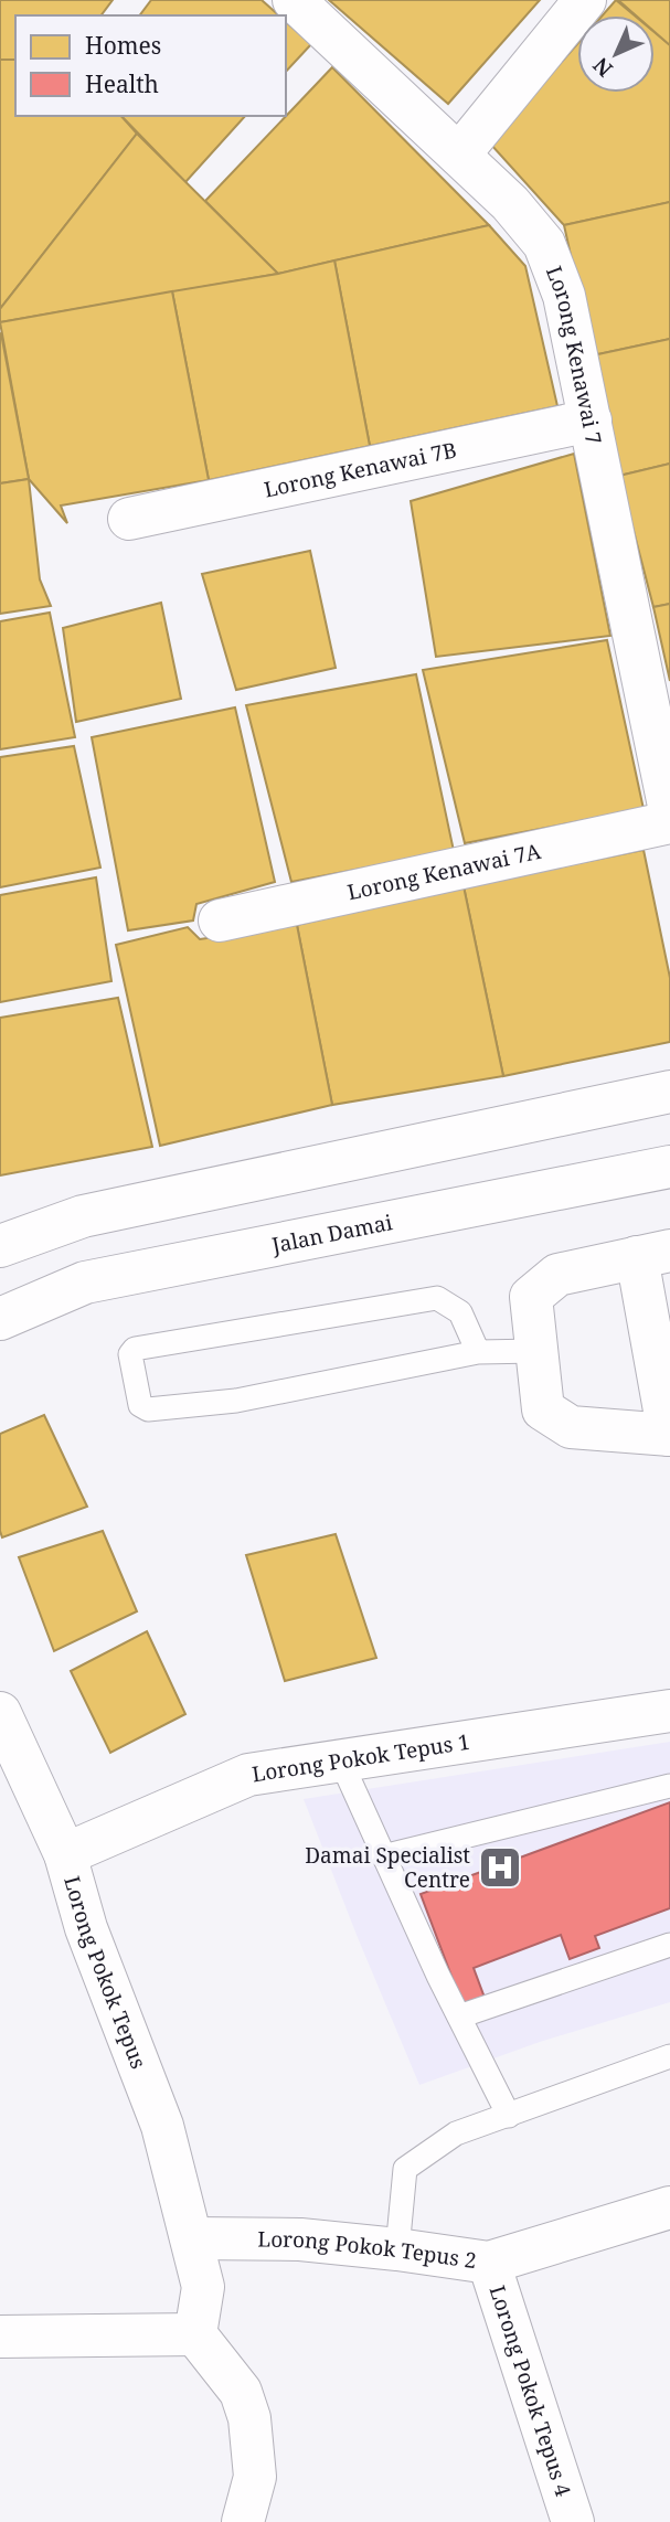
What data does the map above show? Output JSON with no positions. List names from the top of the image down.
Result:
{
  "streets": {
    "street": [
      "Lorong Kenawai 7",
      "Lorong Kenawai 7B",
      "Lorong Kenawai 7A",
      "Jalan Damai",
      "Lorong Pokok Tepus 1",
      "Lorong Pokok Tepus",
      "Lorong Pokok Tepus 2",
      "Lorong Pokok Tepus 4"
    ]
  },
  "crossings": [
    ["Lorong Kenawai 7", "Lorong Kenawai 7B"],
    ["Lorong Pokok Tepus 1", "Lorong Pokok Tepus"],
    ["Lorong Pokok Tepus", "Lorong Pokok Tepus 2"],
    ["Lorong Pokok Tepus 2", "Lorong Pokok Tepus 4"]
  ],
  "places": {
    "hospital": ["Damai Specialist Centre"]
  },
  "legend": ["Homes", "Health"],
  "north": "bottom left"
}
